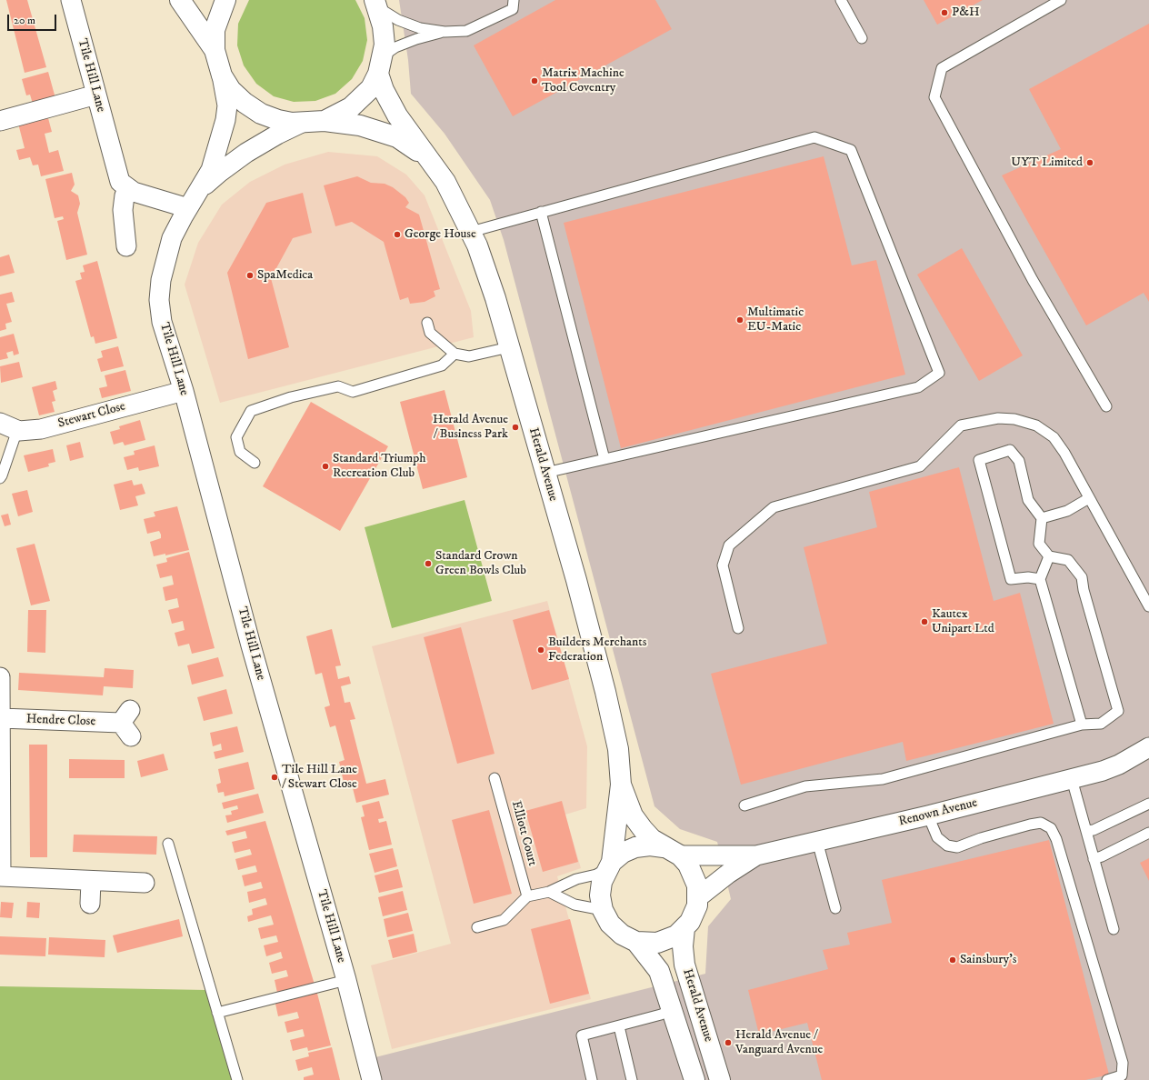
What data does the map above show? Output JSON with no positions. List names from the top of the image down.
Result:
{
  "streets": {
    "main road": ["Herald Avenue"],
    "street": [
      "Tile Hill Lane",
      "Stewart Close",
      "Hendre Close",
      "Renown Avenue"
    ],
    "lane": ["Elliott Court"]
  },
  "crossings": [
    ["Tile Hill Lane", "Stewart Close"],
    ["Herald Avenue", "Renown Avenue"]
  ],
  "places": [
    "P&H",
    "Matrix Machine Tool Coventry",
    "UYT Limited",
    "George House",
    "SpaMedica",
    "Multimatic EU-Matic",
    "Herald Avenue / Business Park",
    "Standard Triumph Recreation Club",
    "Standard Crown Green Bowls Club",
    "Kautex Unipart Ltd",
    "Builders Merchants Federation",
    "Tile Hill Lane / Stewart Close",
    "Sainsbury's",
    "Herald Avenue / Vanguard Avenue"
  ],
  "scale_bar": "20 m"
}
